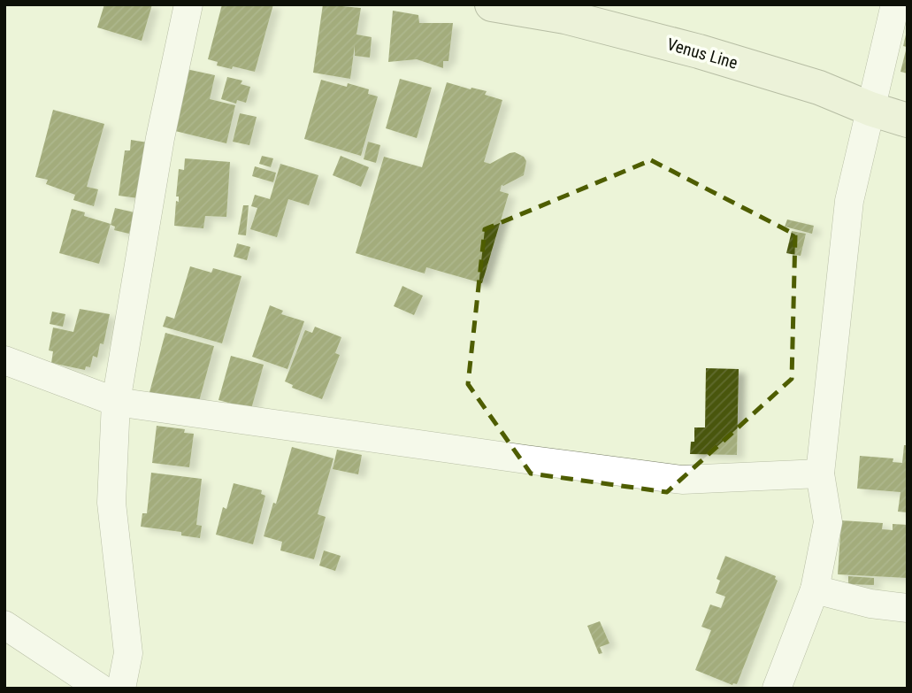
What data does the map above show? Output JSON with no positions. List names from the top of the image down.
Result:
{
  "streets": {
    "main road": ["Venus Line"]
  }
}
